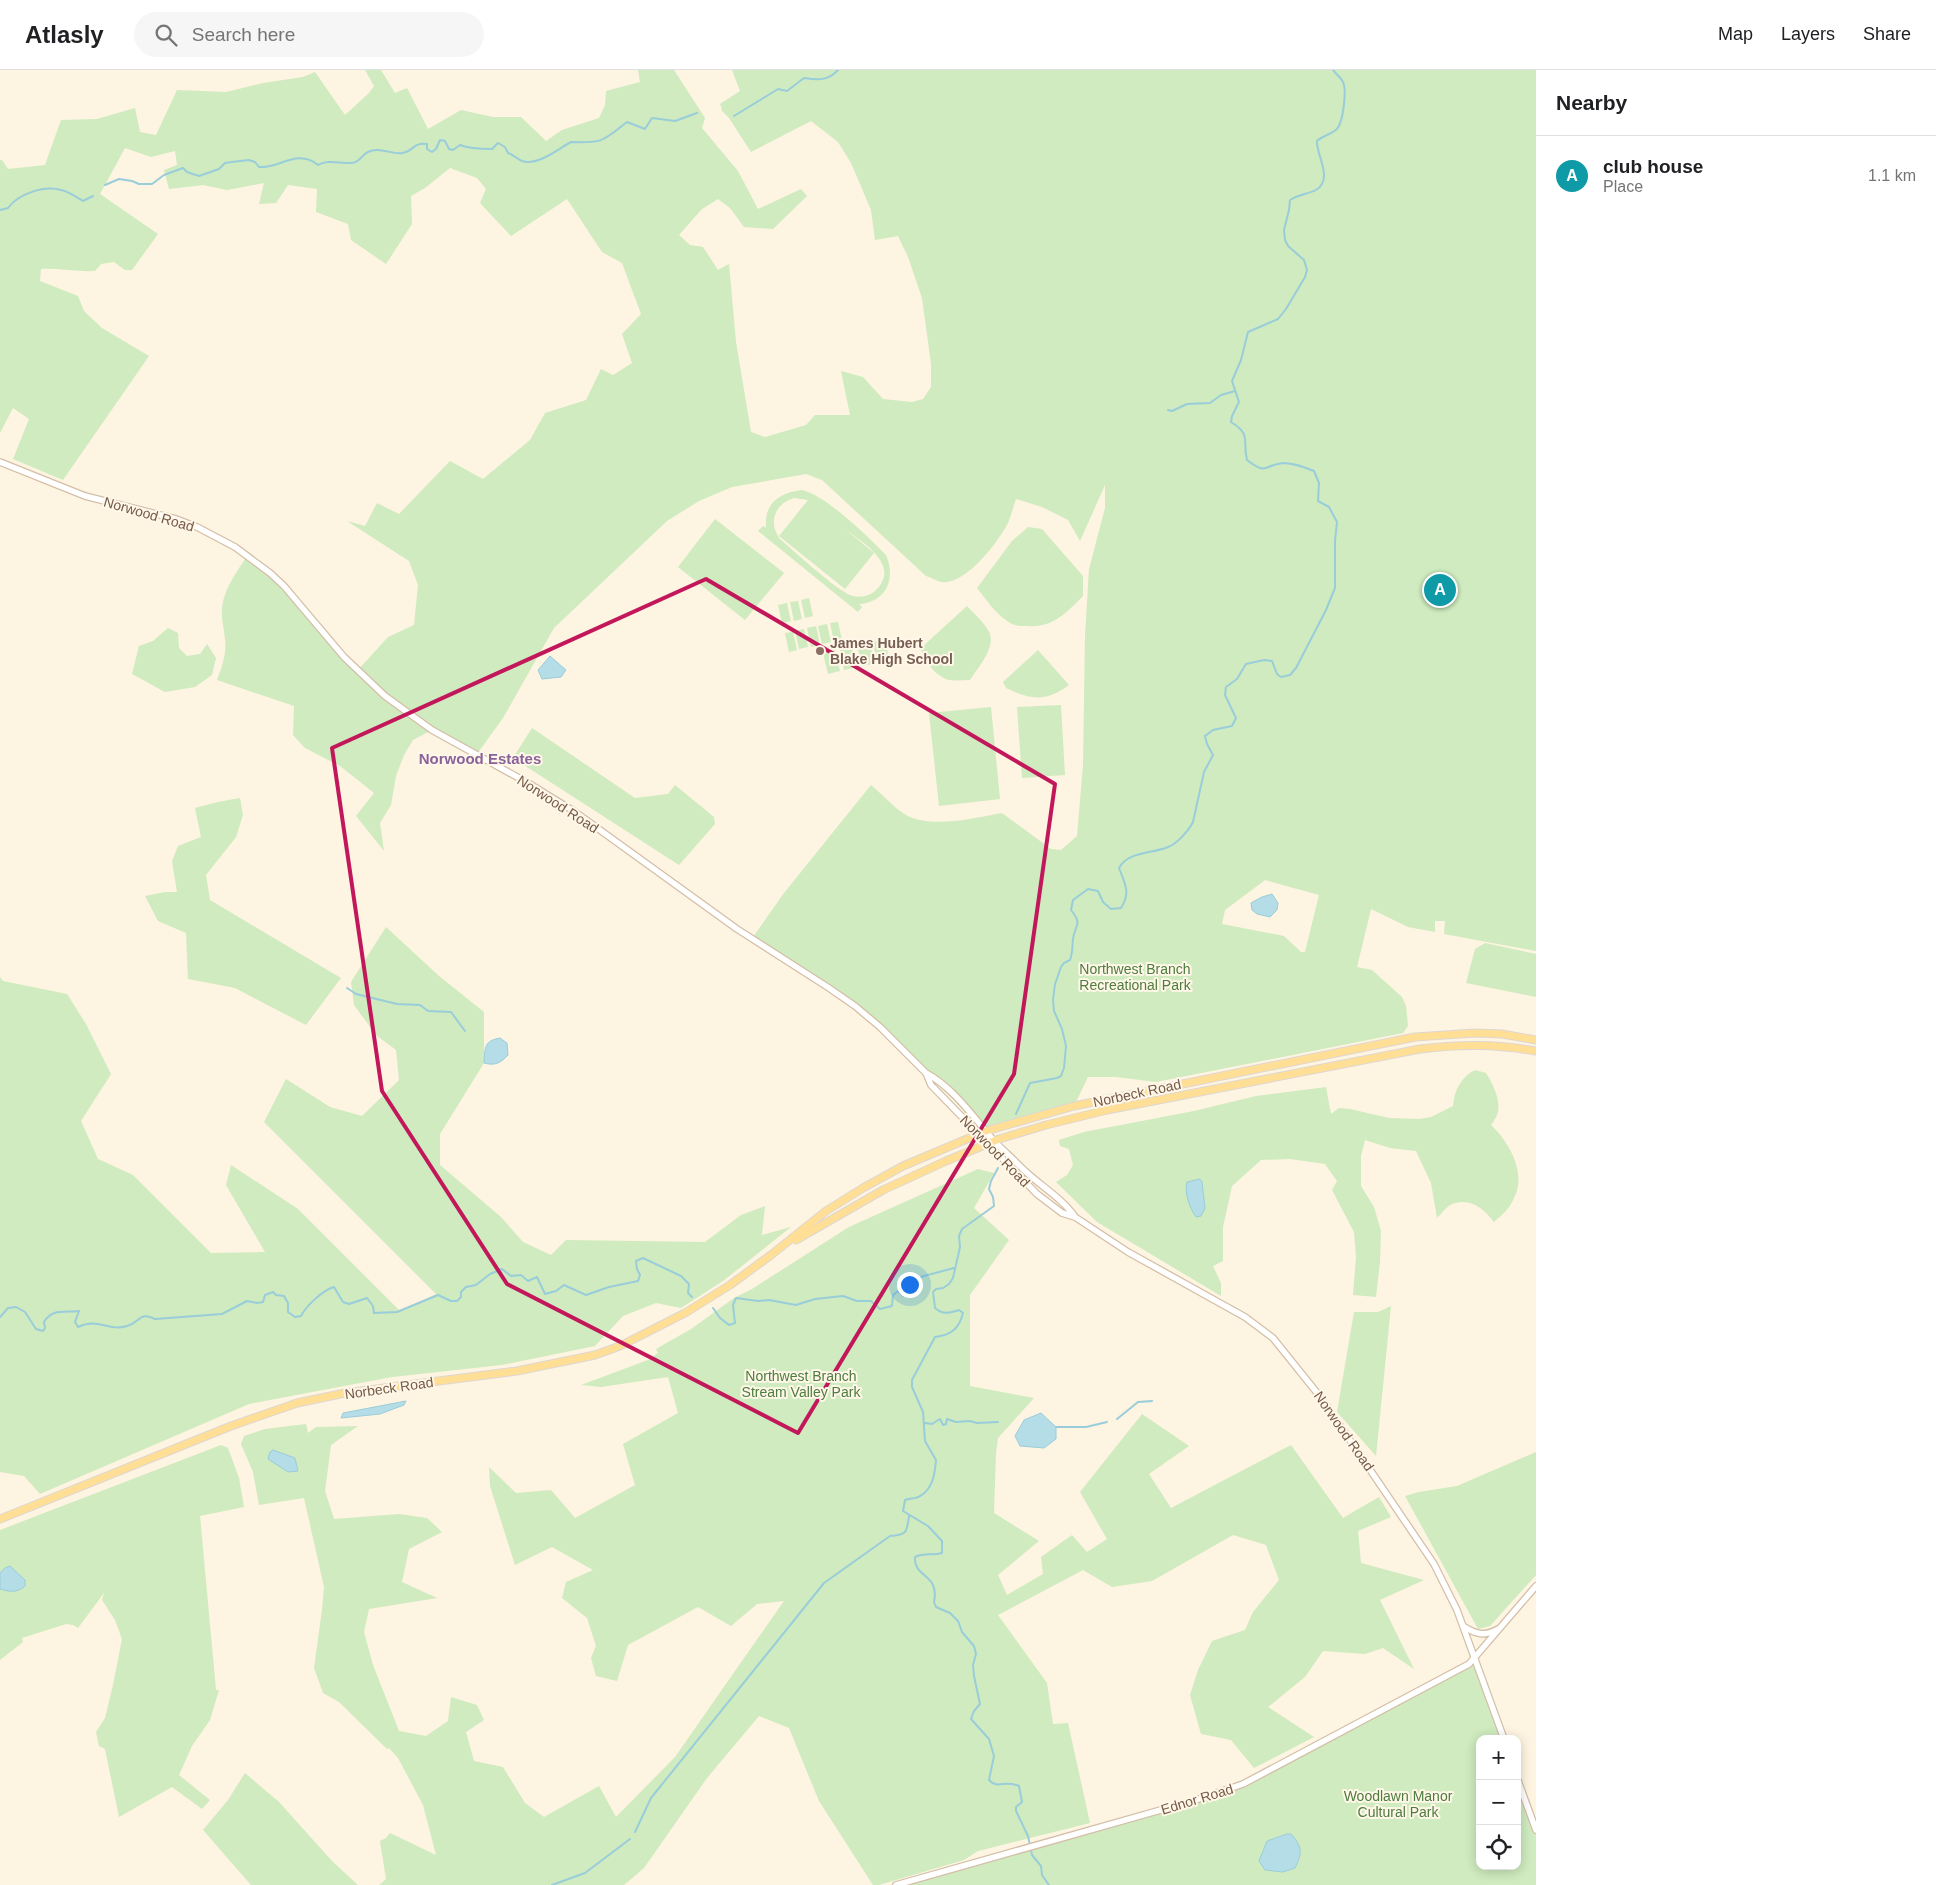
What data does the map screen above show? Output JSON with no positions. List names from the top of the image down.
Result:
{
  "streets": {
    "main road": ["Norwood Road", "Norbeck Road", "Ednor Road"]
  },
  "crossings": [
    ["Norwood Road", "Norbeck Road"],
    ["Norwood Road", "Ednor Road"]
  ],
  "districts": ["Norwood Estates"],
  "parks": ["Northwest Branch Recreational Park", "Northwest Branch Stream Valley Park", "Woodlawn Manor Cultural Park"],
  "places": ["James Hubert Blake High School"],
  "page": {
    "header": "Atlasly",
    "search": "Search here",
    "nav": ["Map", "Layers", "Share"],
    "heading": "Nearby",
    "list": [
      {
        "mark": "A",
        "name": "club house",
        "note": "Place",
        "value": "1.1 km"
      }
    ],
    "pins": "A",
    "map_buttons": ["+", "−"]
  }
}
